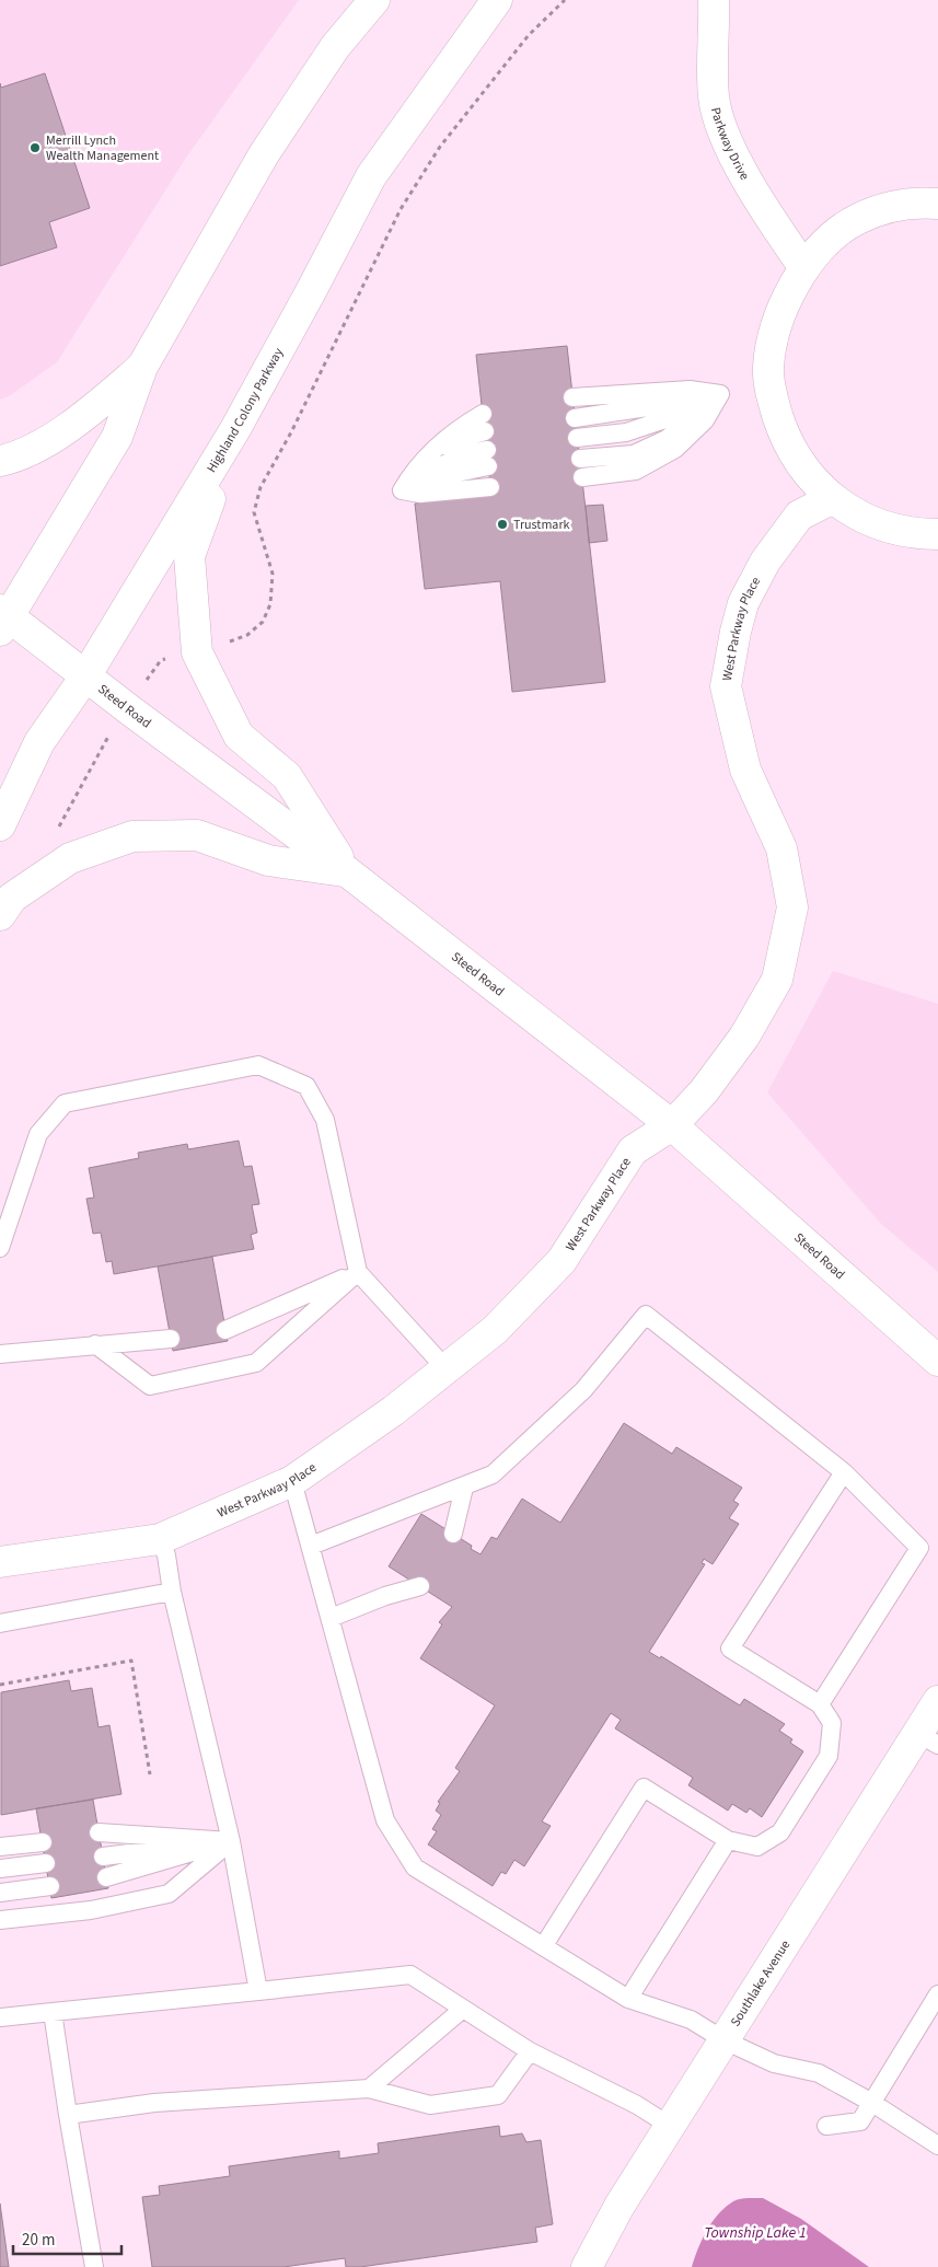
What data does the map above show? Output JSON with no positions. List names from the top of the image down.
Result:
{
  "streets": {
    "street": [
      "Parkway Drive",
      "Highland Colony Parkway",
      "West Parkway Place",
      "Steed Road",
      "Southlake Avenue"
    ]
  },
  "crossings": [
    ["Highland Colony Parkway", "Steed Road"],
    ["West Parkway Place", "Steed Road"]
  ],
  "water": ["Township Lake 1"],
  "places": ["Merrill Lynch Wealth Management", "Trustmark"],
  "scale_bar": "20 m"
}
